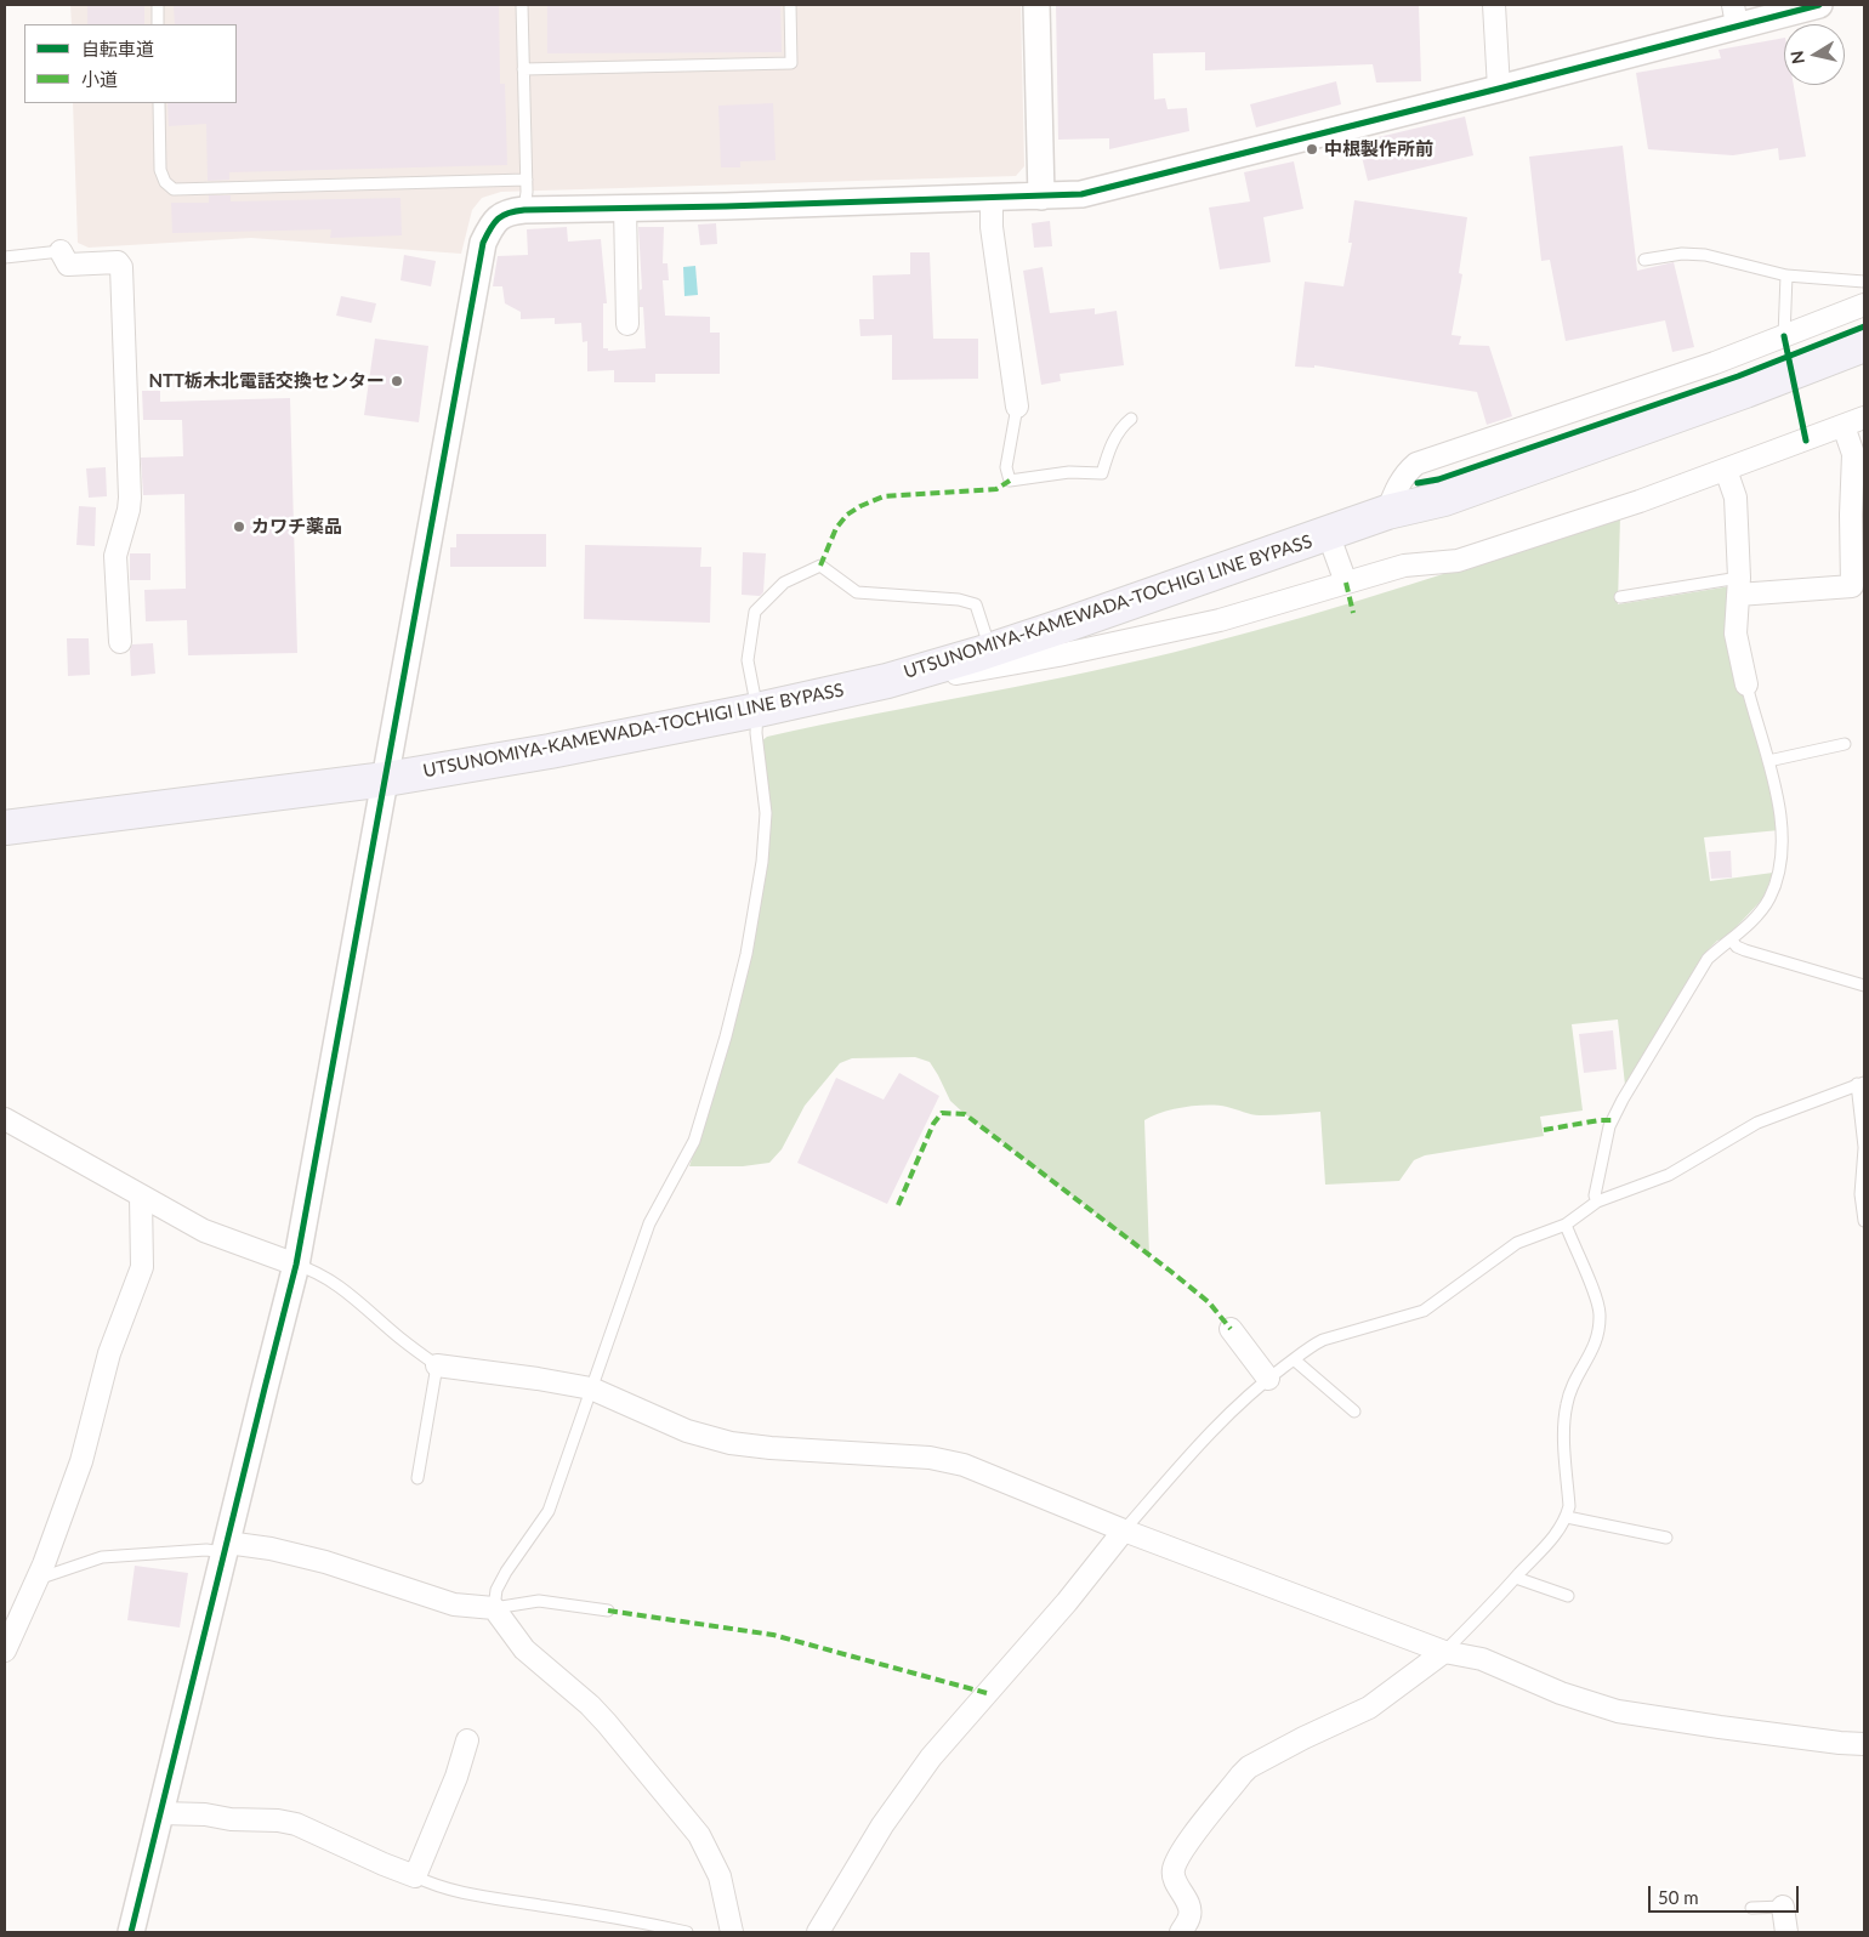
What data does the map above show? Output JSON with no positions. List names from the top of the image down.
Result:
{
  "streets": {
    "main road": ["UTSUNOMIYA-KAMEWADA-TOCHIGI LINE BYPASS"]
  },
  "places": ["中根製作所前", "NTT栃木北電話交換センター", "カワチ薬品"],
  "legend": ["自転車道", "小道"],
  "scale_bar": "50 m",
  "north": "left"
}
